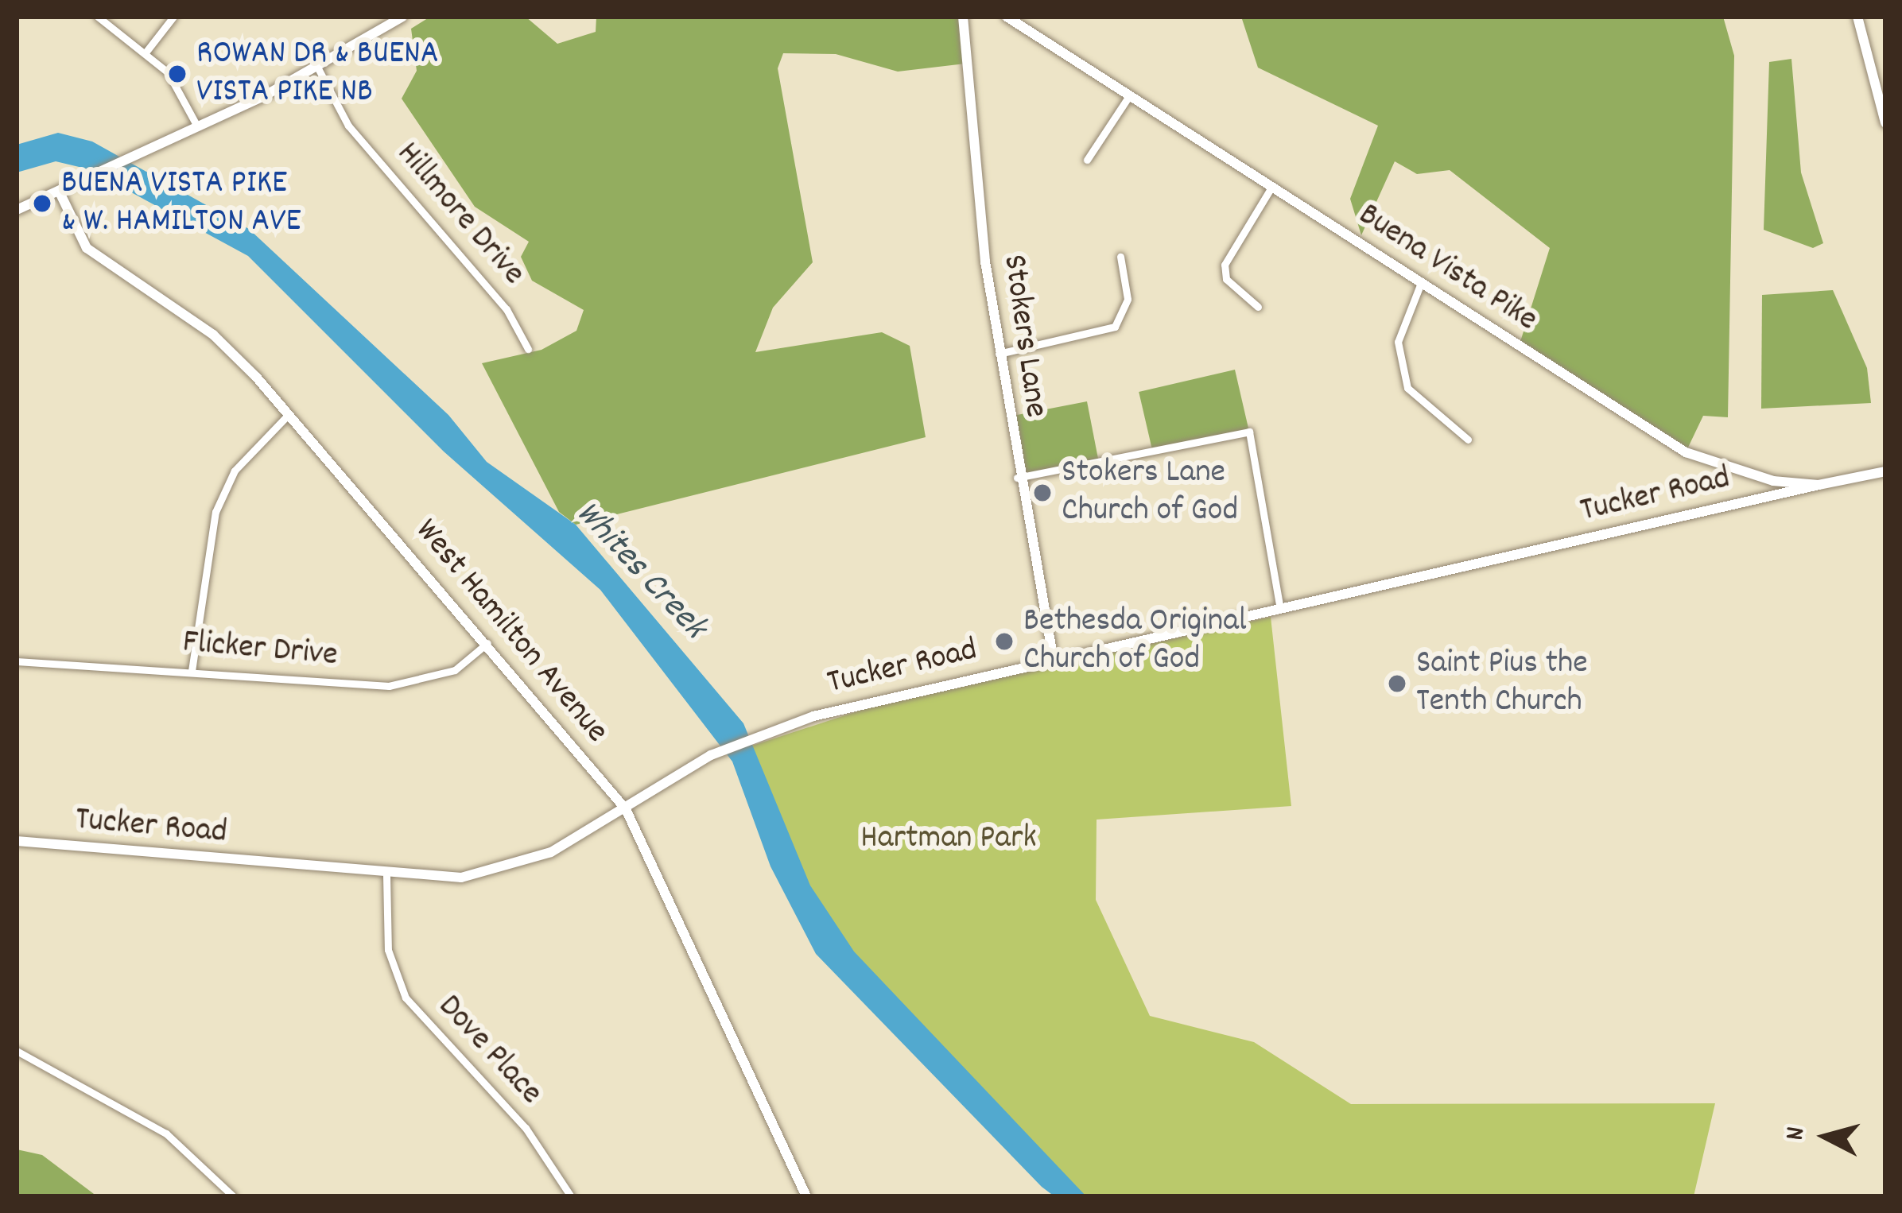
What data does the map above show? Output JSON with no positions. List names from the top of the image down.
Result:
{
  "streets": {
    "street": [
      "Hillmore Drive",
      "Buena Vista Pike",
      "Stokers Lane",
      "Tucker Road",
      "West Hamilton Avenue",
      "Flicker Drive",
      "Dove Place"
    ]
  },
  "crossings": [
    ["Buena Vista Pike", "Tucker Road"],
    ["Stokers Lane", "Tucker Road"],
    ["Tucker Road", "West Hamilton Avenue"],
    ["Tucker Road", "Dove Place"],
    ["West Hamilton Avenue", "Flicker Drive"]
  ],
  "water": ["Whites Creek"],
  "parks": ["Hartman Park"],
  "places": [
    "ROWAN DR & BUENA VISTA PIKE NB",
    "BUENA VISTA PIKE & W. HAMILTON AVE",
    "Stokers Lane Church of God",
    "Bethesda Original Church of God",
    "Saint Pius the Tenth Church"
  ],
  "north": "left"
}
